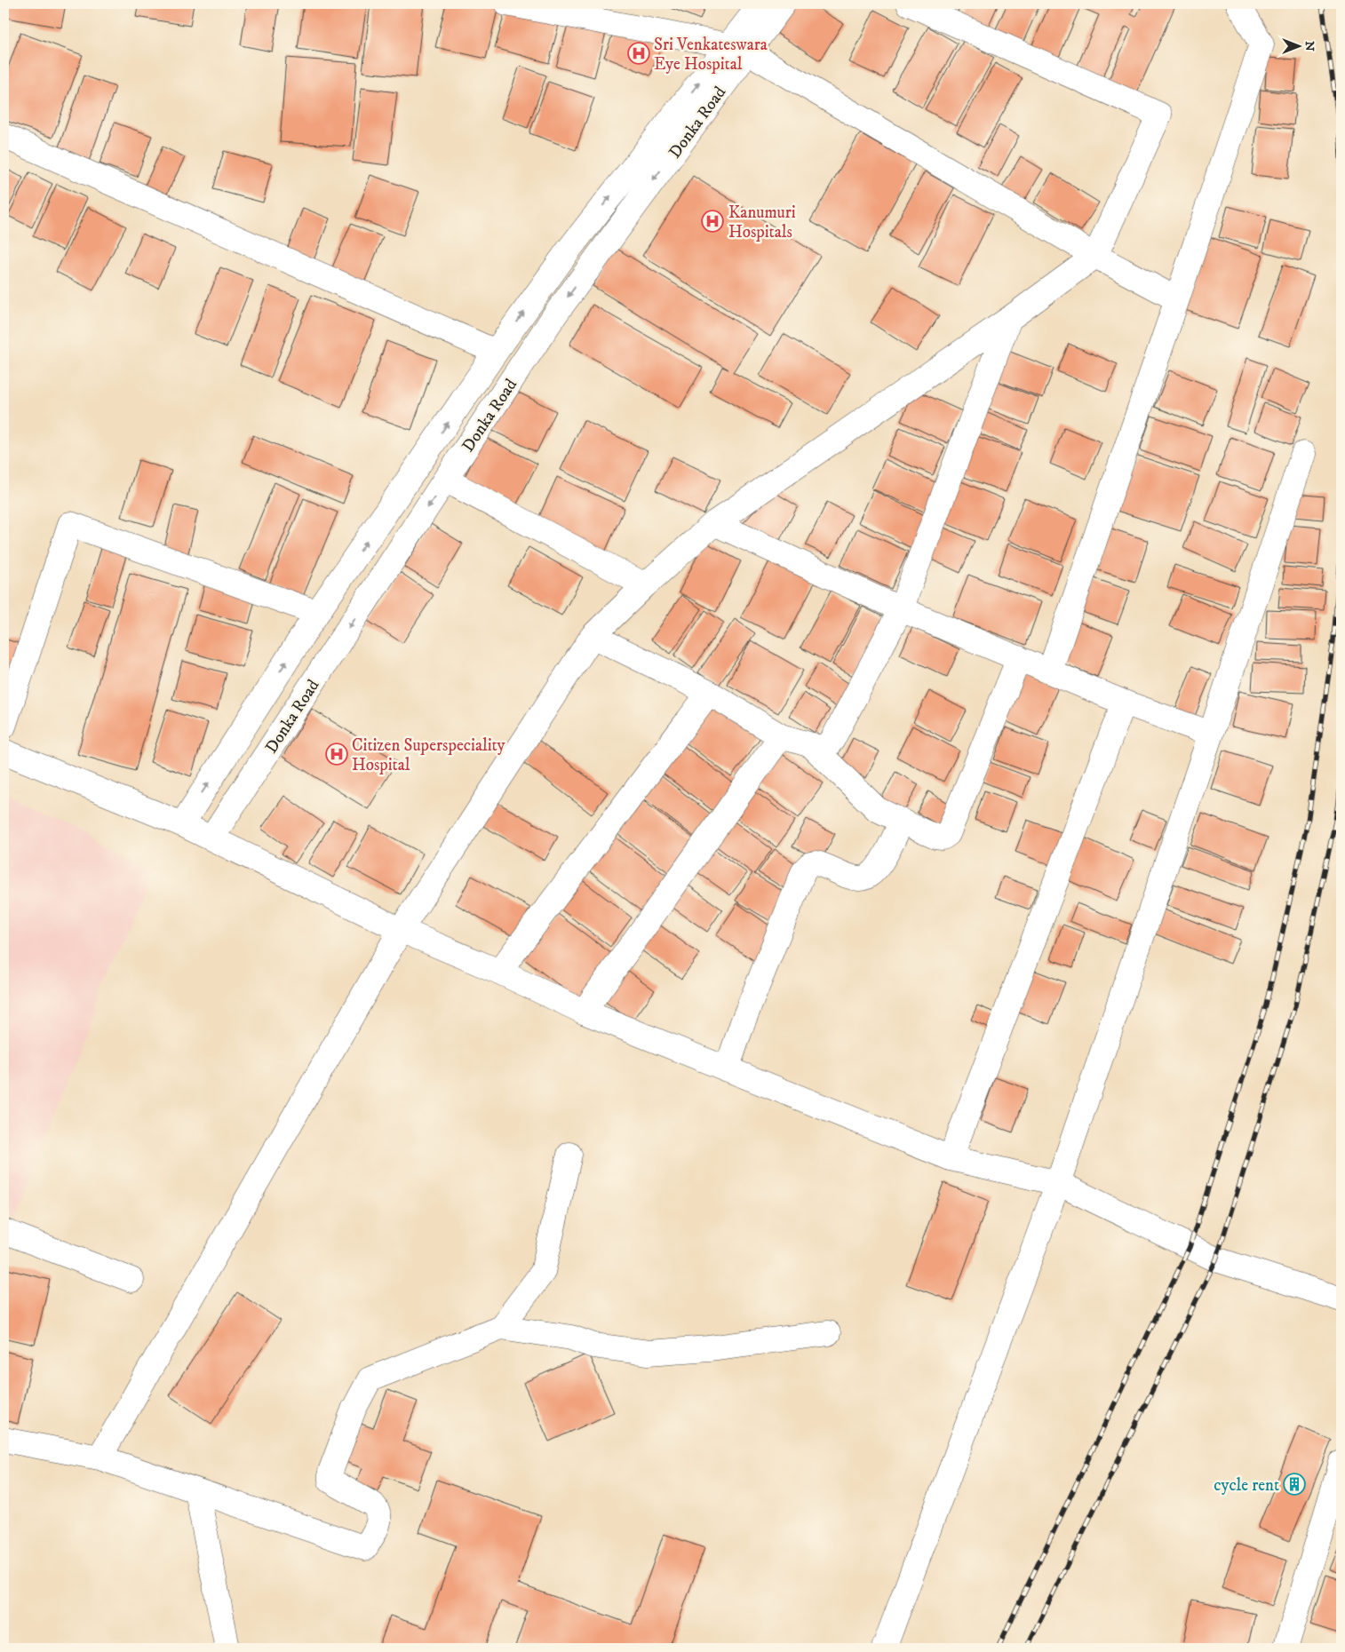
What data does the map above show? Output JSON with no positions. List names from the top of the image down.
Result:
{
  "streets": {
    "street": ["Donka Road"]
  },
  "places": {
    "hospital": ["Sri Venkateswara Eye Hospital", "Kanumuri Hospitals", "Citizen Superspeciality Hospital"],
    "building": ["cycle rent"]
  },
  "north": "right"
}
